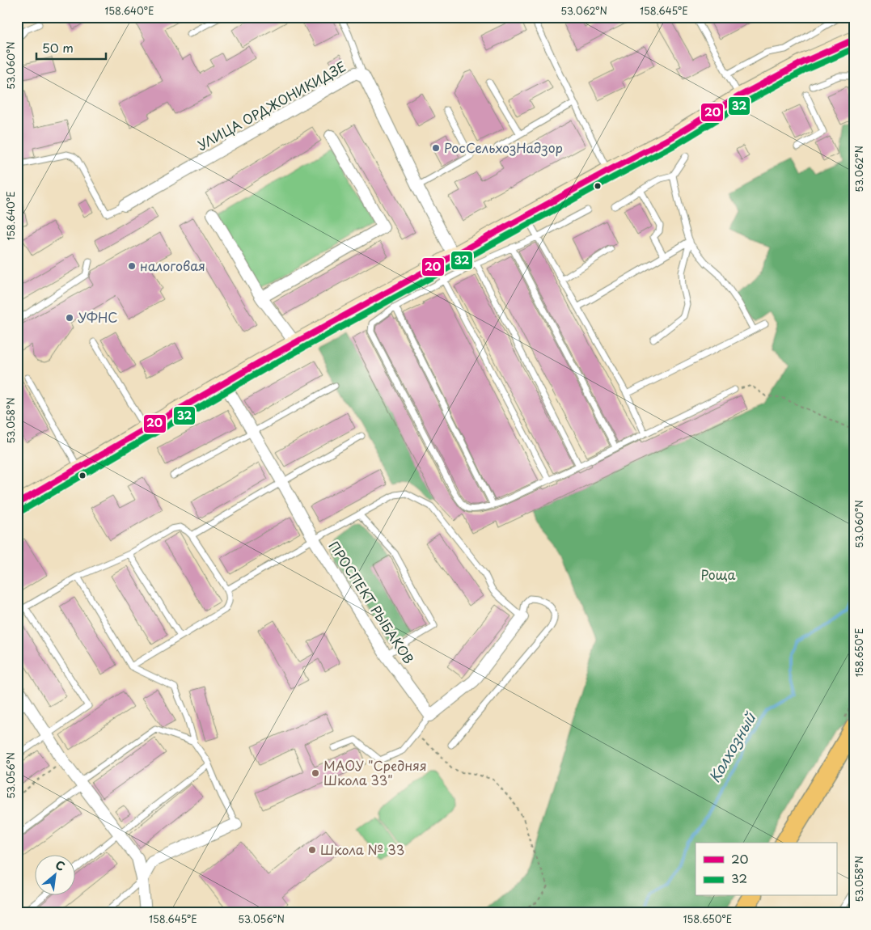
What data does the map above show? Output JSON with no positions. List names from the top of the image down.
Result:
{
  "streets": {
    "street": ["УЛИЦА ОРДЖОНИКИДЗЕ", "ПРОСПЕКТ РЫБАКОВ"]
  },
  "water": ["Колхозный"],
  "parks": ["Роща"],
  "places": [
    "РосСельхозНадзор",
    "налоговая",
    "УФНС",
    "МАОУ \"Средняя Школа 33\"",
    "Школа № 33"
  ],
  "lines": ["transit line 20", "transit line 32"],
  "legend": ["20", "32"],
  "scale_bar": "50 m",
  "north": "top right",
  "coordinates": [
    "158.640°E",
    "53.062°N",
    "158.645°E",
    "53.060°N",
    "53.058°N",
    "158.650°E",
    "53.056°N"
  ]
}
